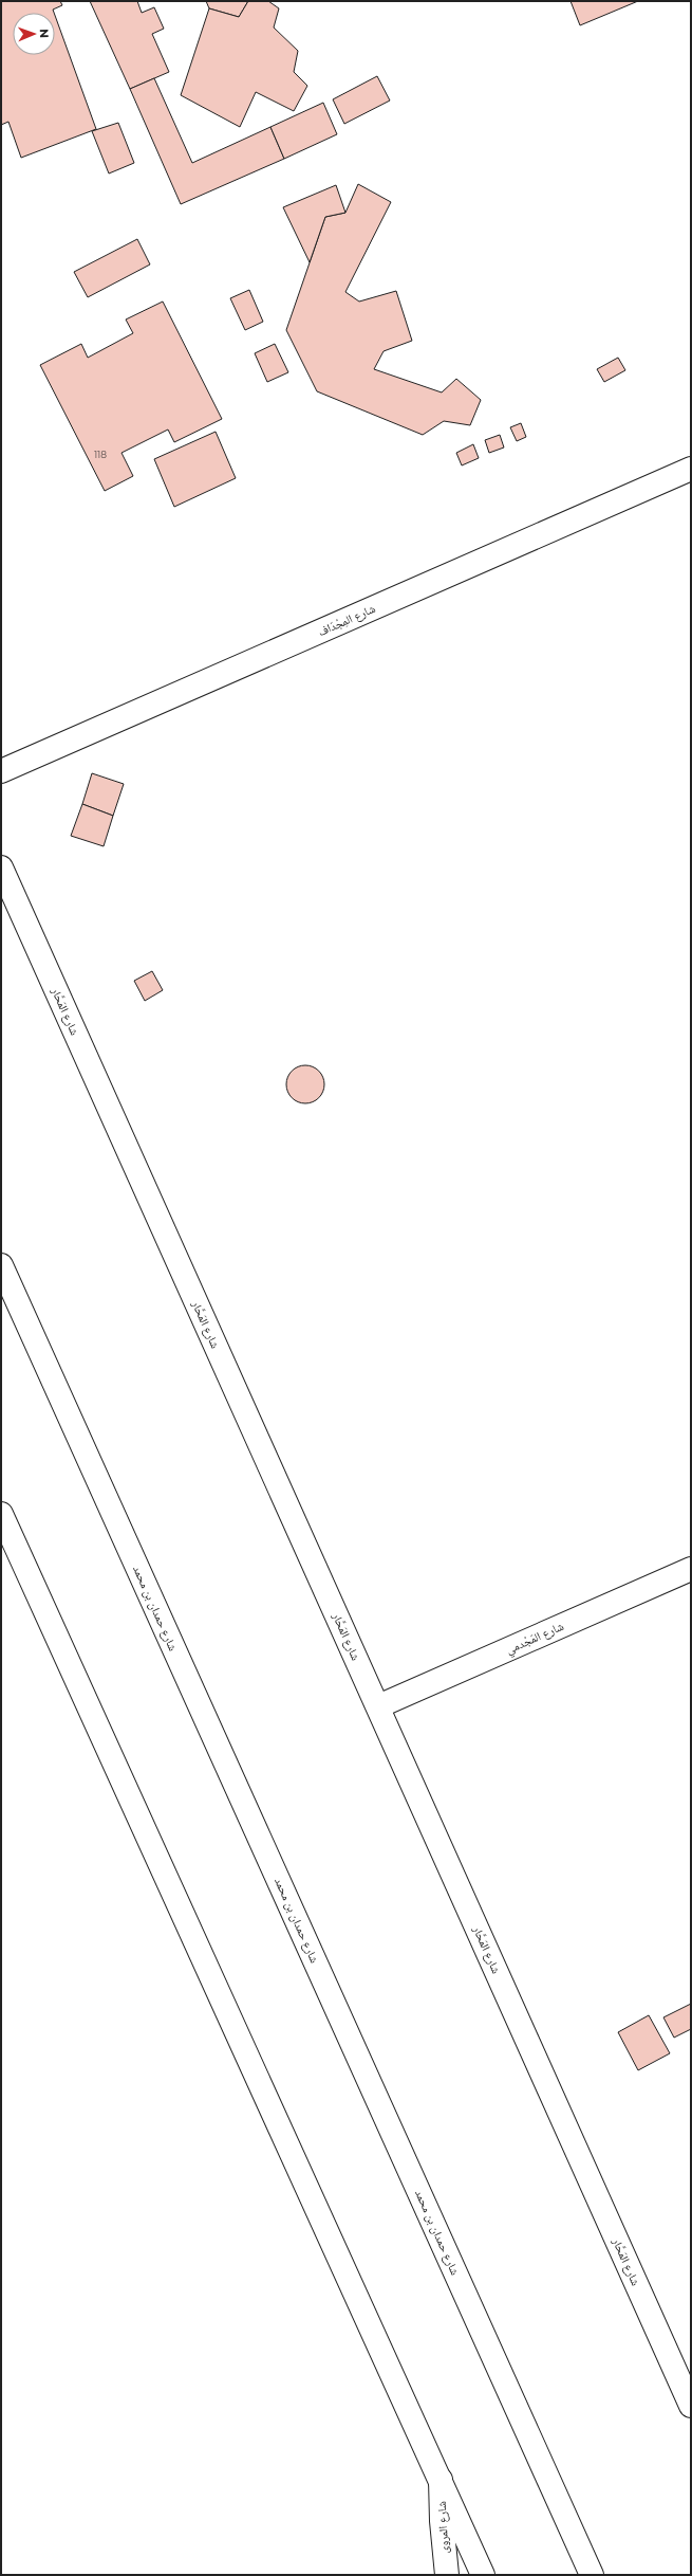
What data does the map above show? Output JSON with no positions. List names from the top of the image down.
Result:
{
  "streets": {
    "street": [
      "شارع المِجْدَاف",
      "شارع المَحَّار",
      "شارع حمدان بن محمد",
      "شارع المَجْدمي",
      "شارع المروى"
    ]
  },
  "crossings": [
    ["شارع المَحَّار", "شارع المَجْدمي"]
  ],
  "house_numbers": ["118"],
  "north": "right"
}
